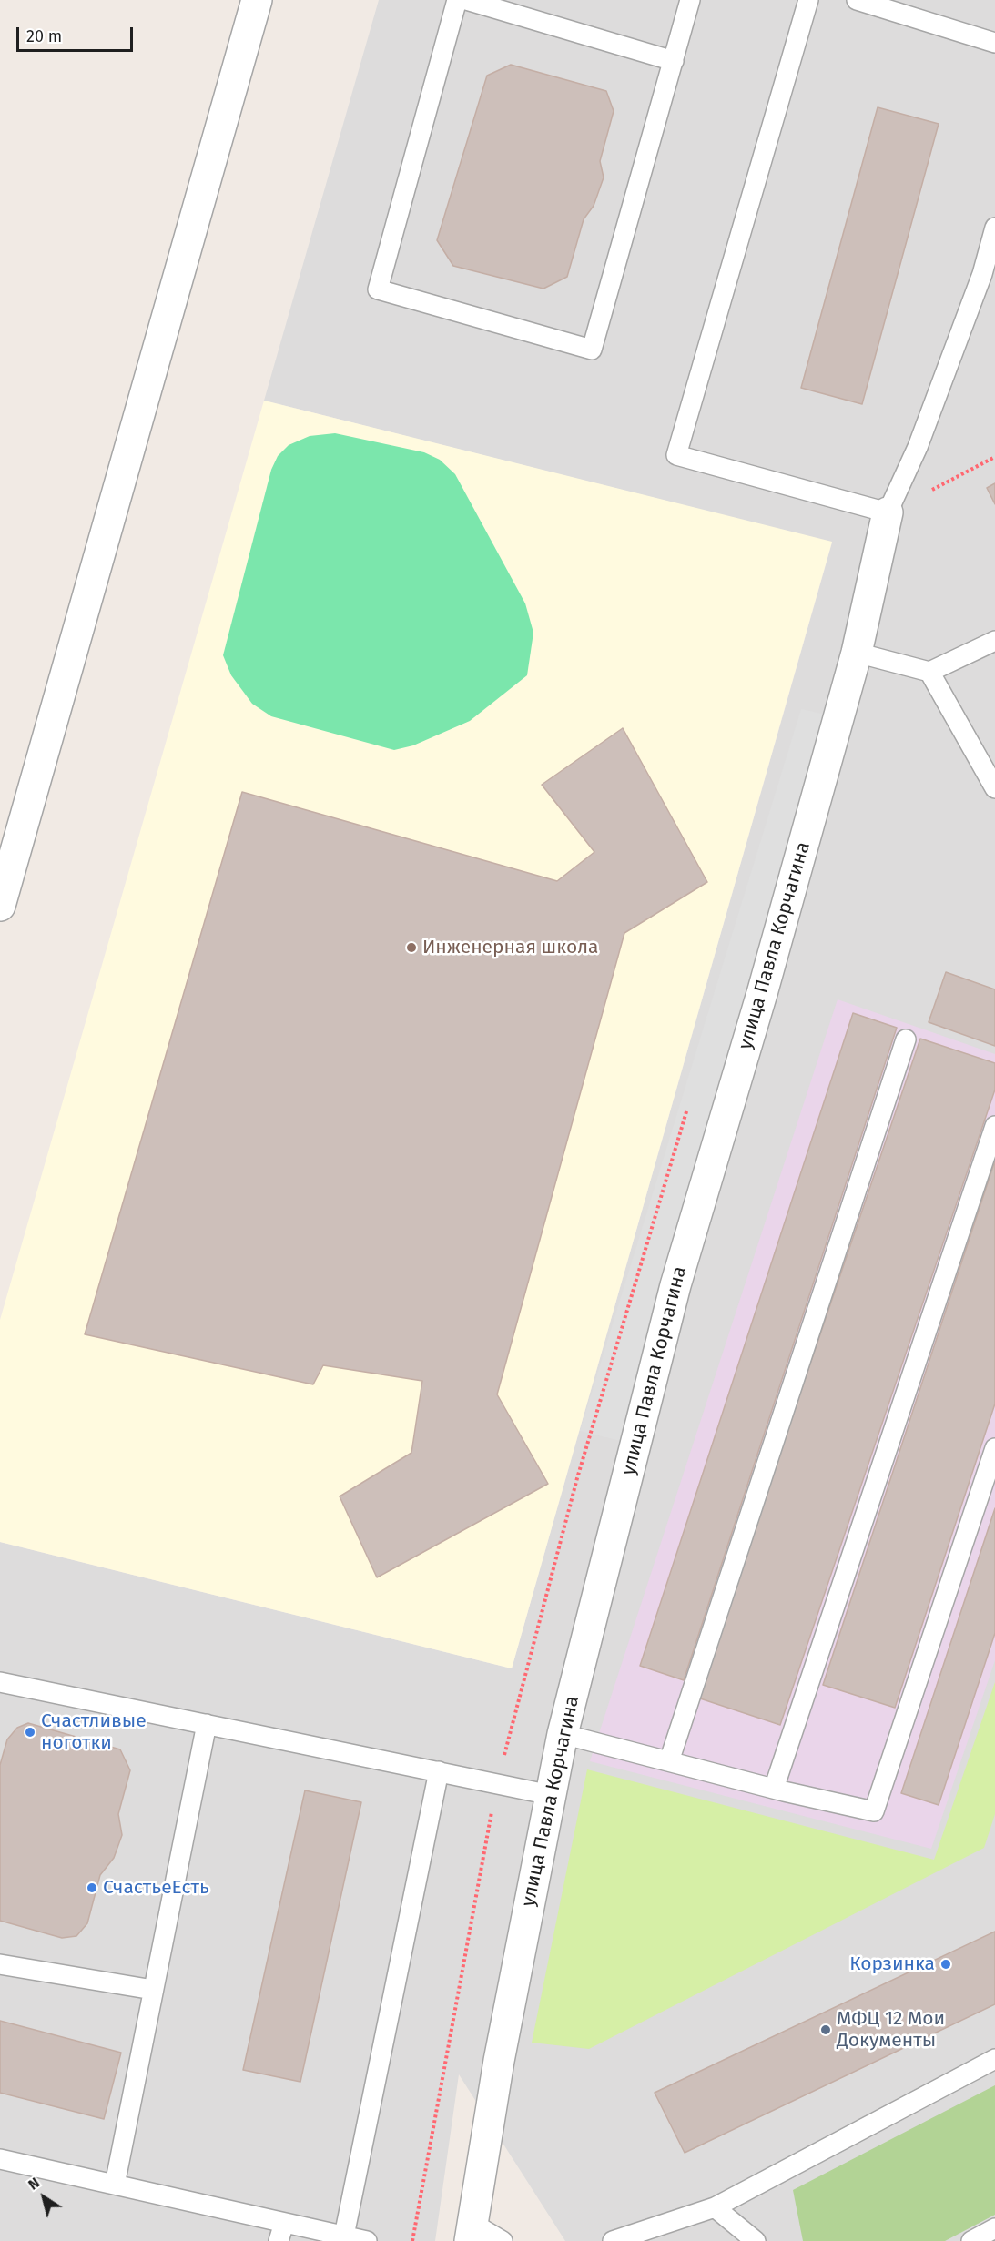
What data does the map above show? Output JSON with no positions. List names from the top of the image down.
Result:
{
  "streets": {
    "street": ["улица Павла Корчагина"]
  },
  "places": [
    "Инженерная школа",
    "Счастливые ноготки",
    "СчастьеЕсть",
    "Корзинка",
    "МФЦ 12 Мои Документы"
  ],
  "scale_bar": "20 m",
  "north": "top left"
}
